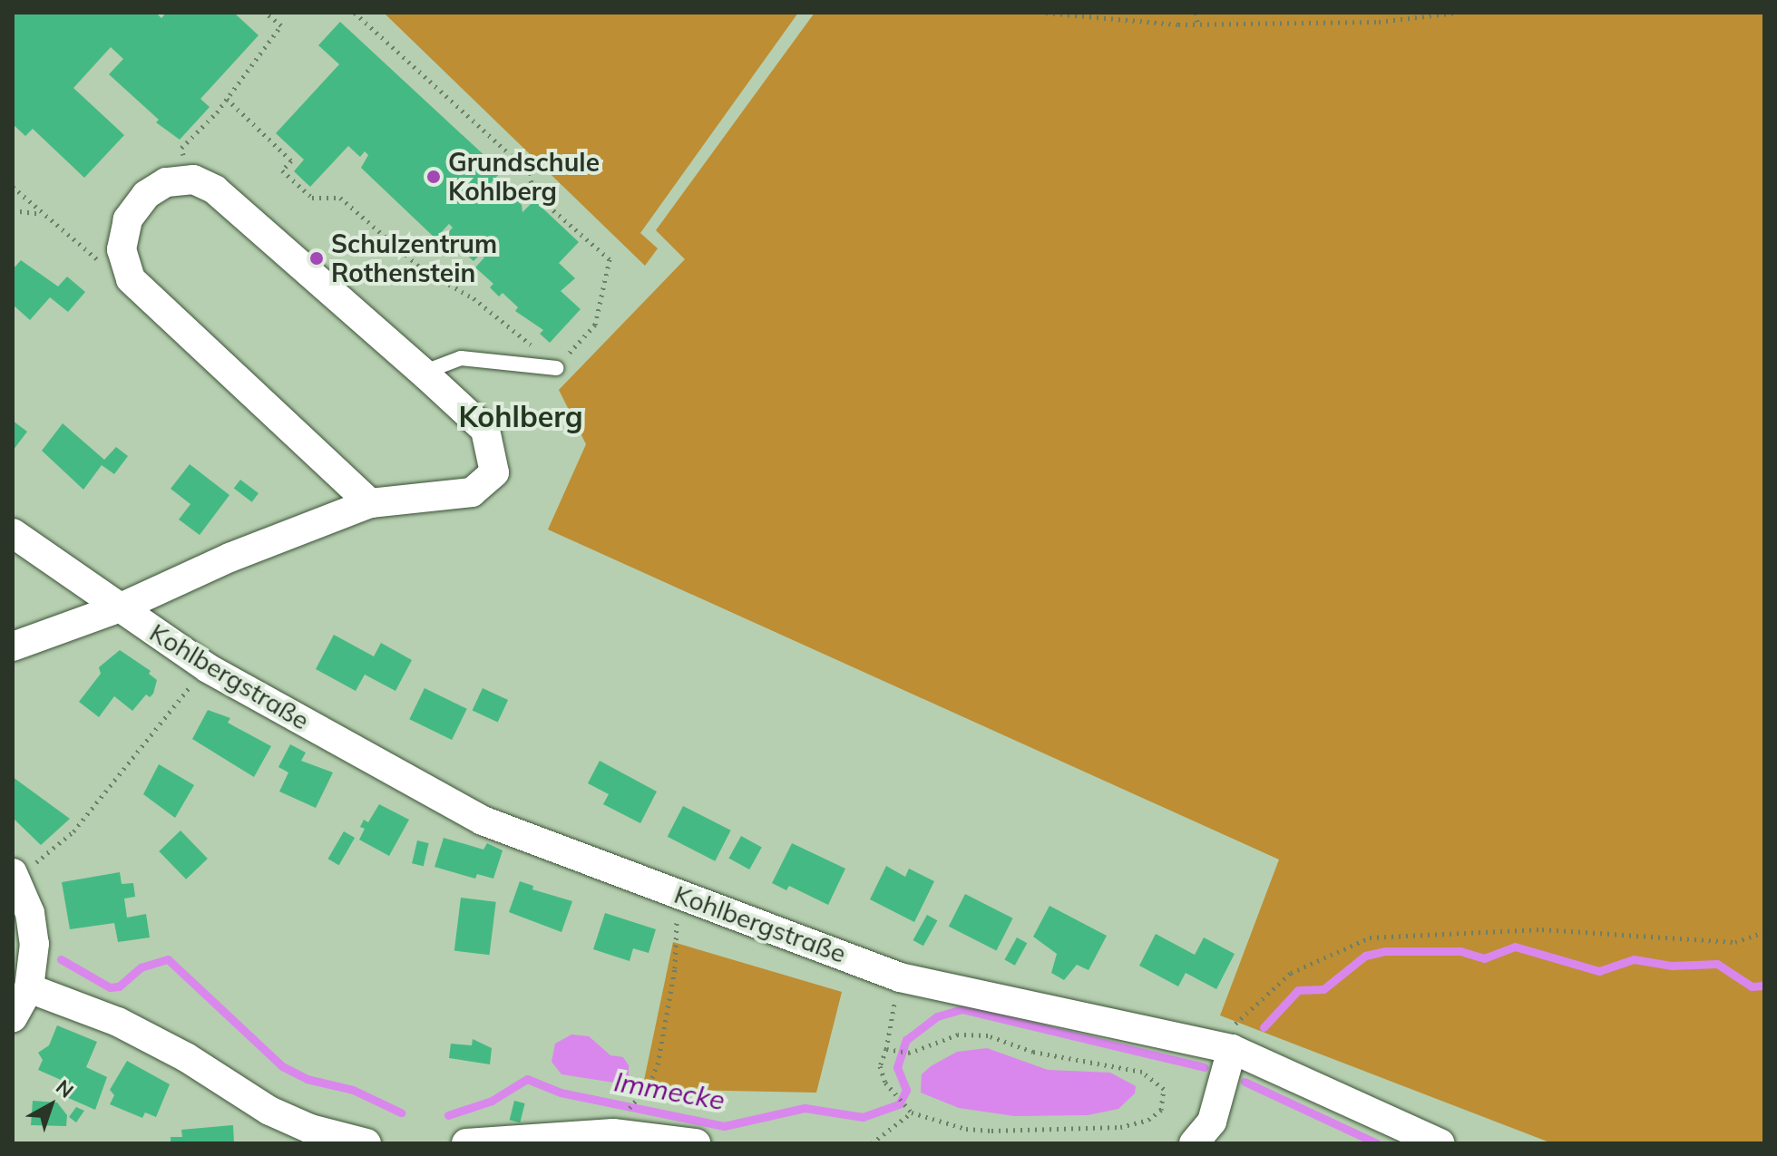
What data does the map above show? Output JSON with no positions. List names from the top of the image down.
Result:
{
  "streets": {
    "street": ["Kohlbergstraße"]
  },
  "districts": ["Kohlberg"],
  "water": ["Immecke"],
  "places": ["Grundschule Kohlberg", "Schulzentrum Rothenstein"],
  "north": "top right"
}
